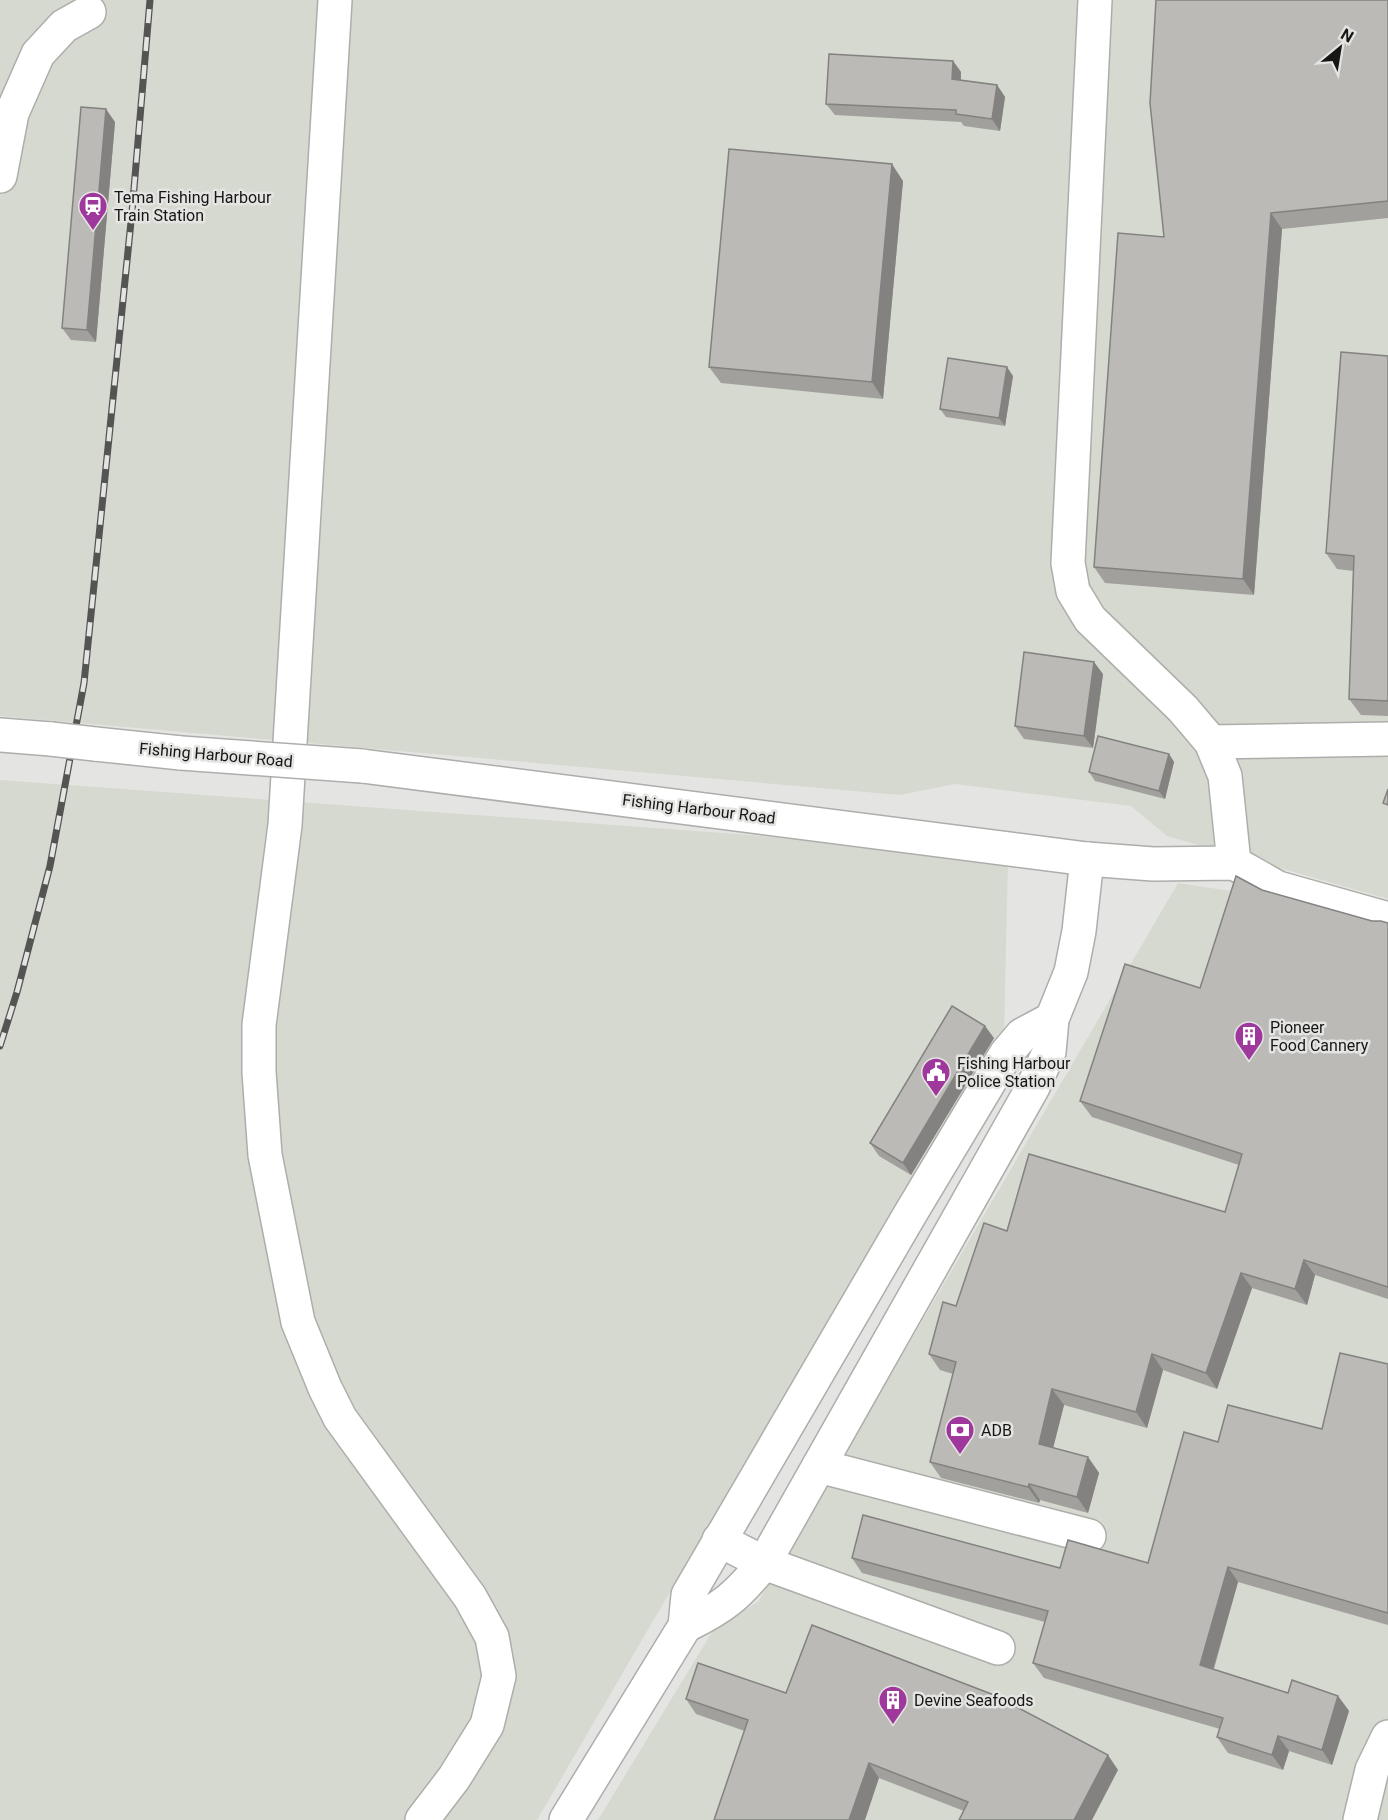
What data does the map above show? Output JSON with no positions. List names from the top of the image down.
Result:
{
  "streets": {
    "street": ["Fishing Harbour Road"]
  },
  "places": {
    "station": ["Tema Fishing Harbour Train Station"],
    "building": ["Pioneer Food Cannery", "Devine Seafoods"],
    "public building": ["Fishing Harbour Police Station"],
    "bank": ["ADB"]
  },
  "north": "top right"
}
